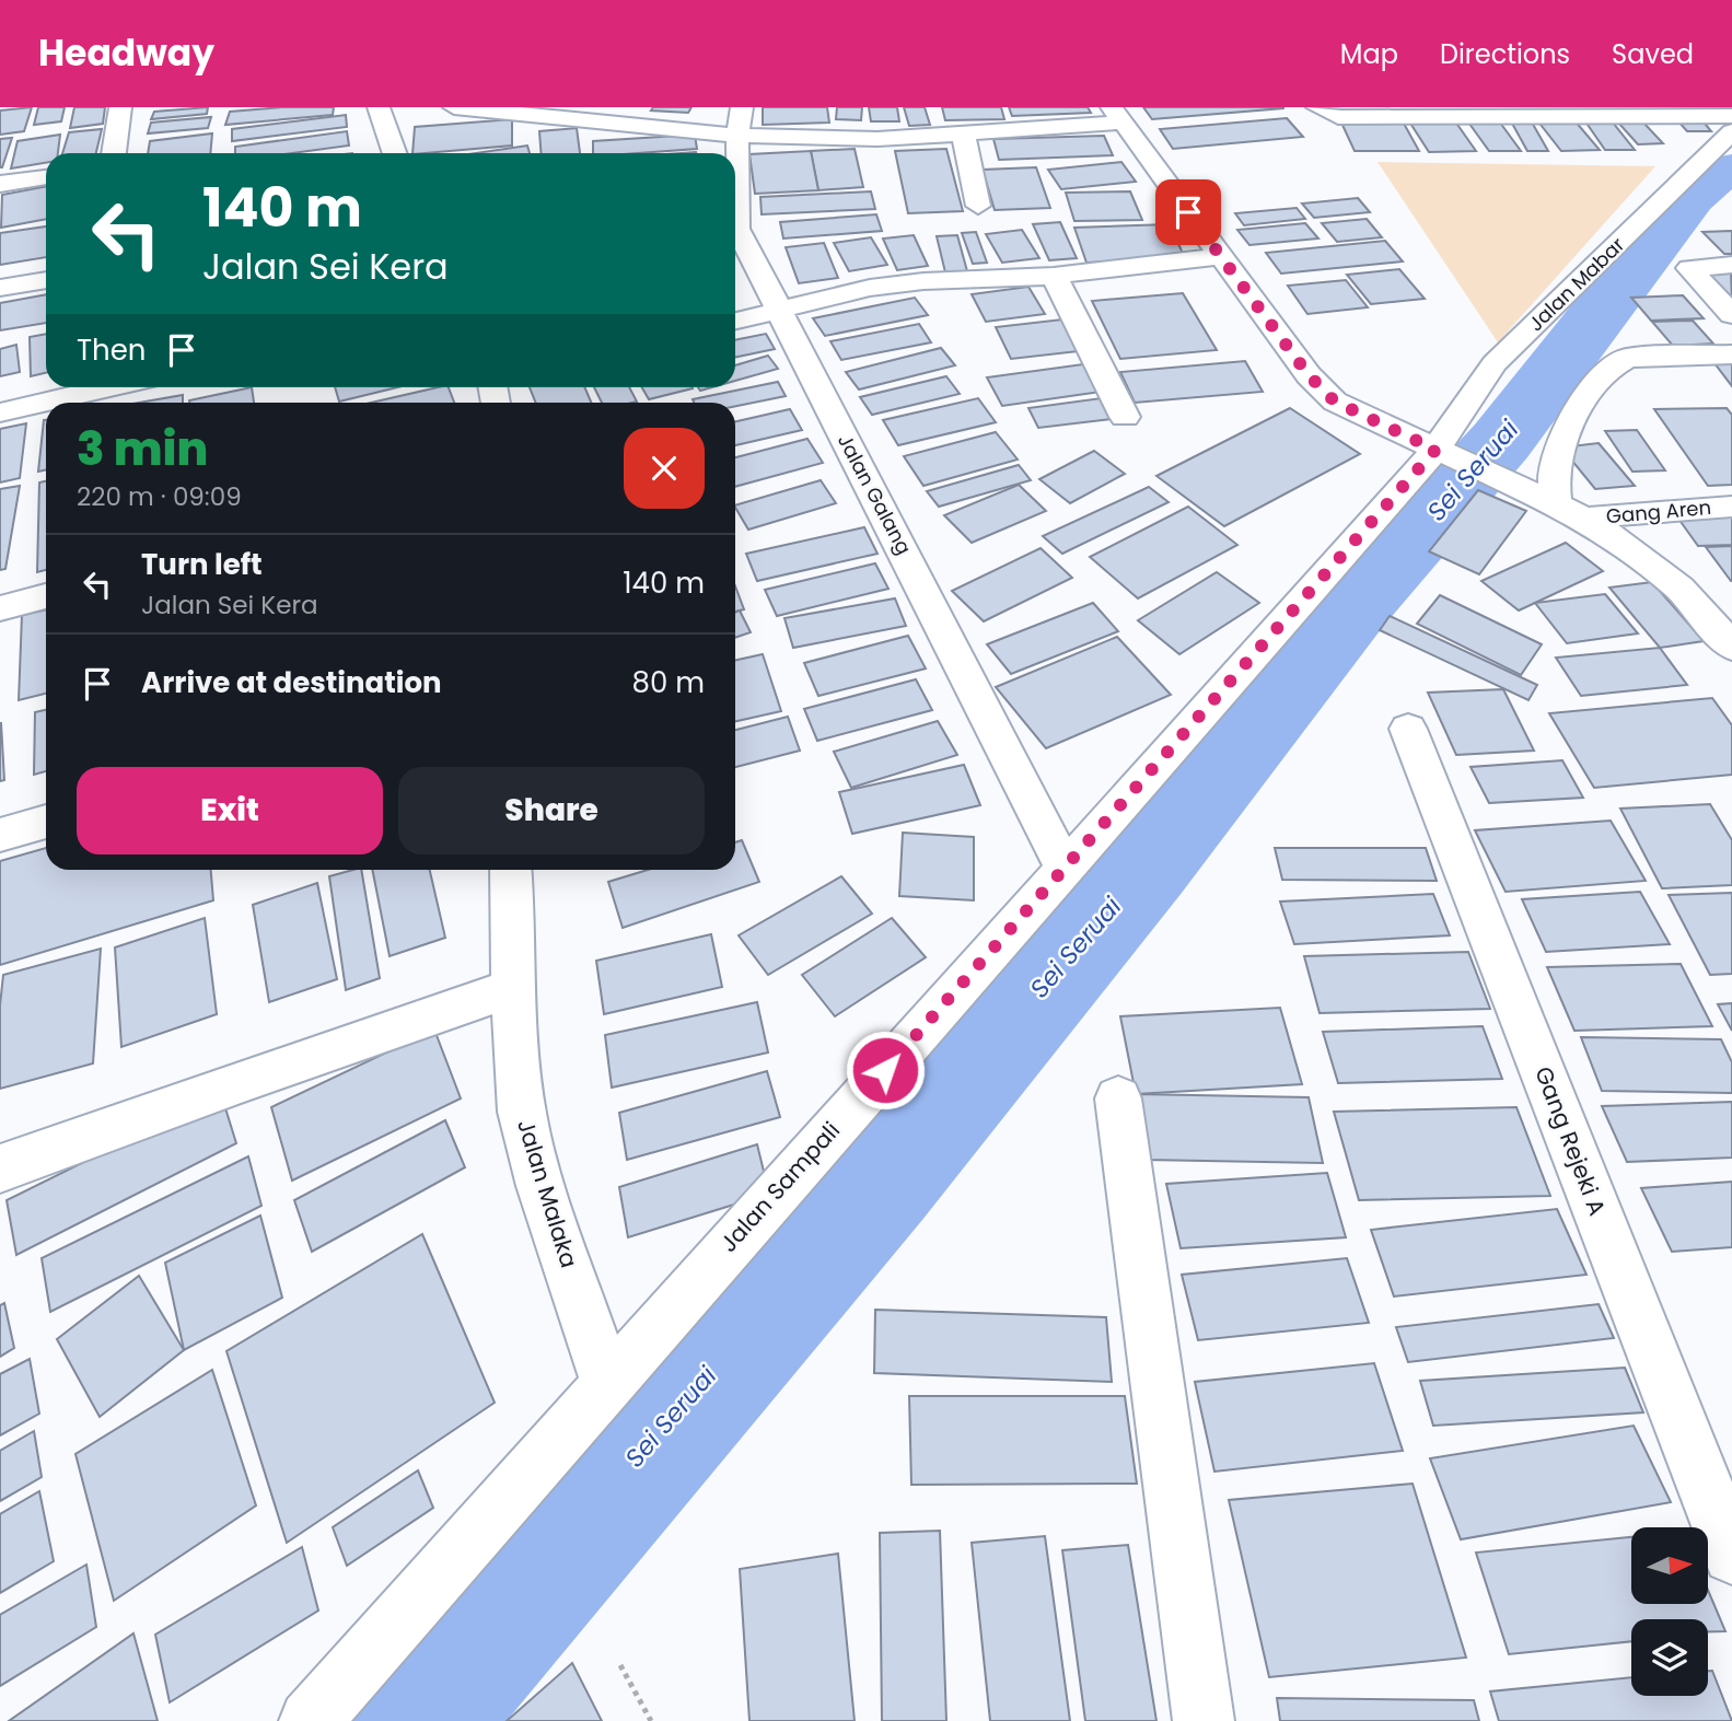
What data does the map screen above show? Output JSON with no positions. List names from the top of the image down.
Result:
{
  "streets": {
    "street": [
      "Jalan Mabar",
      "Jalan Galang",
      "Gang Aren",
      "Gang Rejeki A",
      "Jalan Sampali",
      "Jalan Malaka"
    ]
  },
  "crossings": [
    ["Jalan Mabar", "Jalan Sampali"],
    ["Jalan Galang", "Jalan Sampali"],
    ["Jalan Sampali", "Jalan Malaka"]
  ],
  "water": ["Sei Seruai"],
  "north": "right",
  "page": {
    "header": "Headway",
    "nav": ["Map", "Directions", "Saved"],
    "turn": ["140 m", "Jalan Sei Kera"],
    "then": "Then",
    "heading": ["3 min", "220 m · 09:09"],
    "list": [
      {
        "name": "Turn left",
        "note": "Jalan Sei Kera",
        "value": "140 m"
      },
      {
        "name": "Arrive at destination",
        "value": "80 m"
      }
    ],
    "buttons": ["Exit", "Share"]
  }
}
